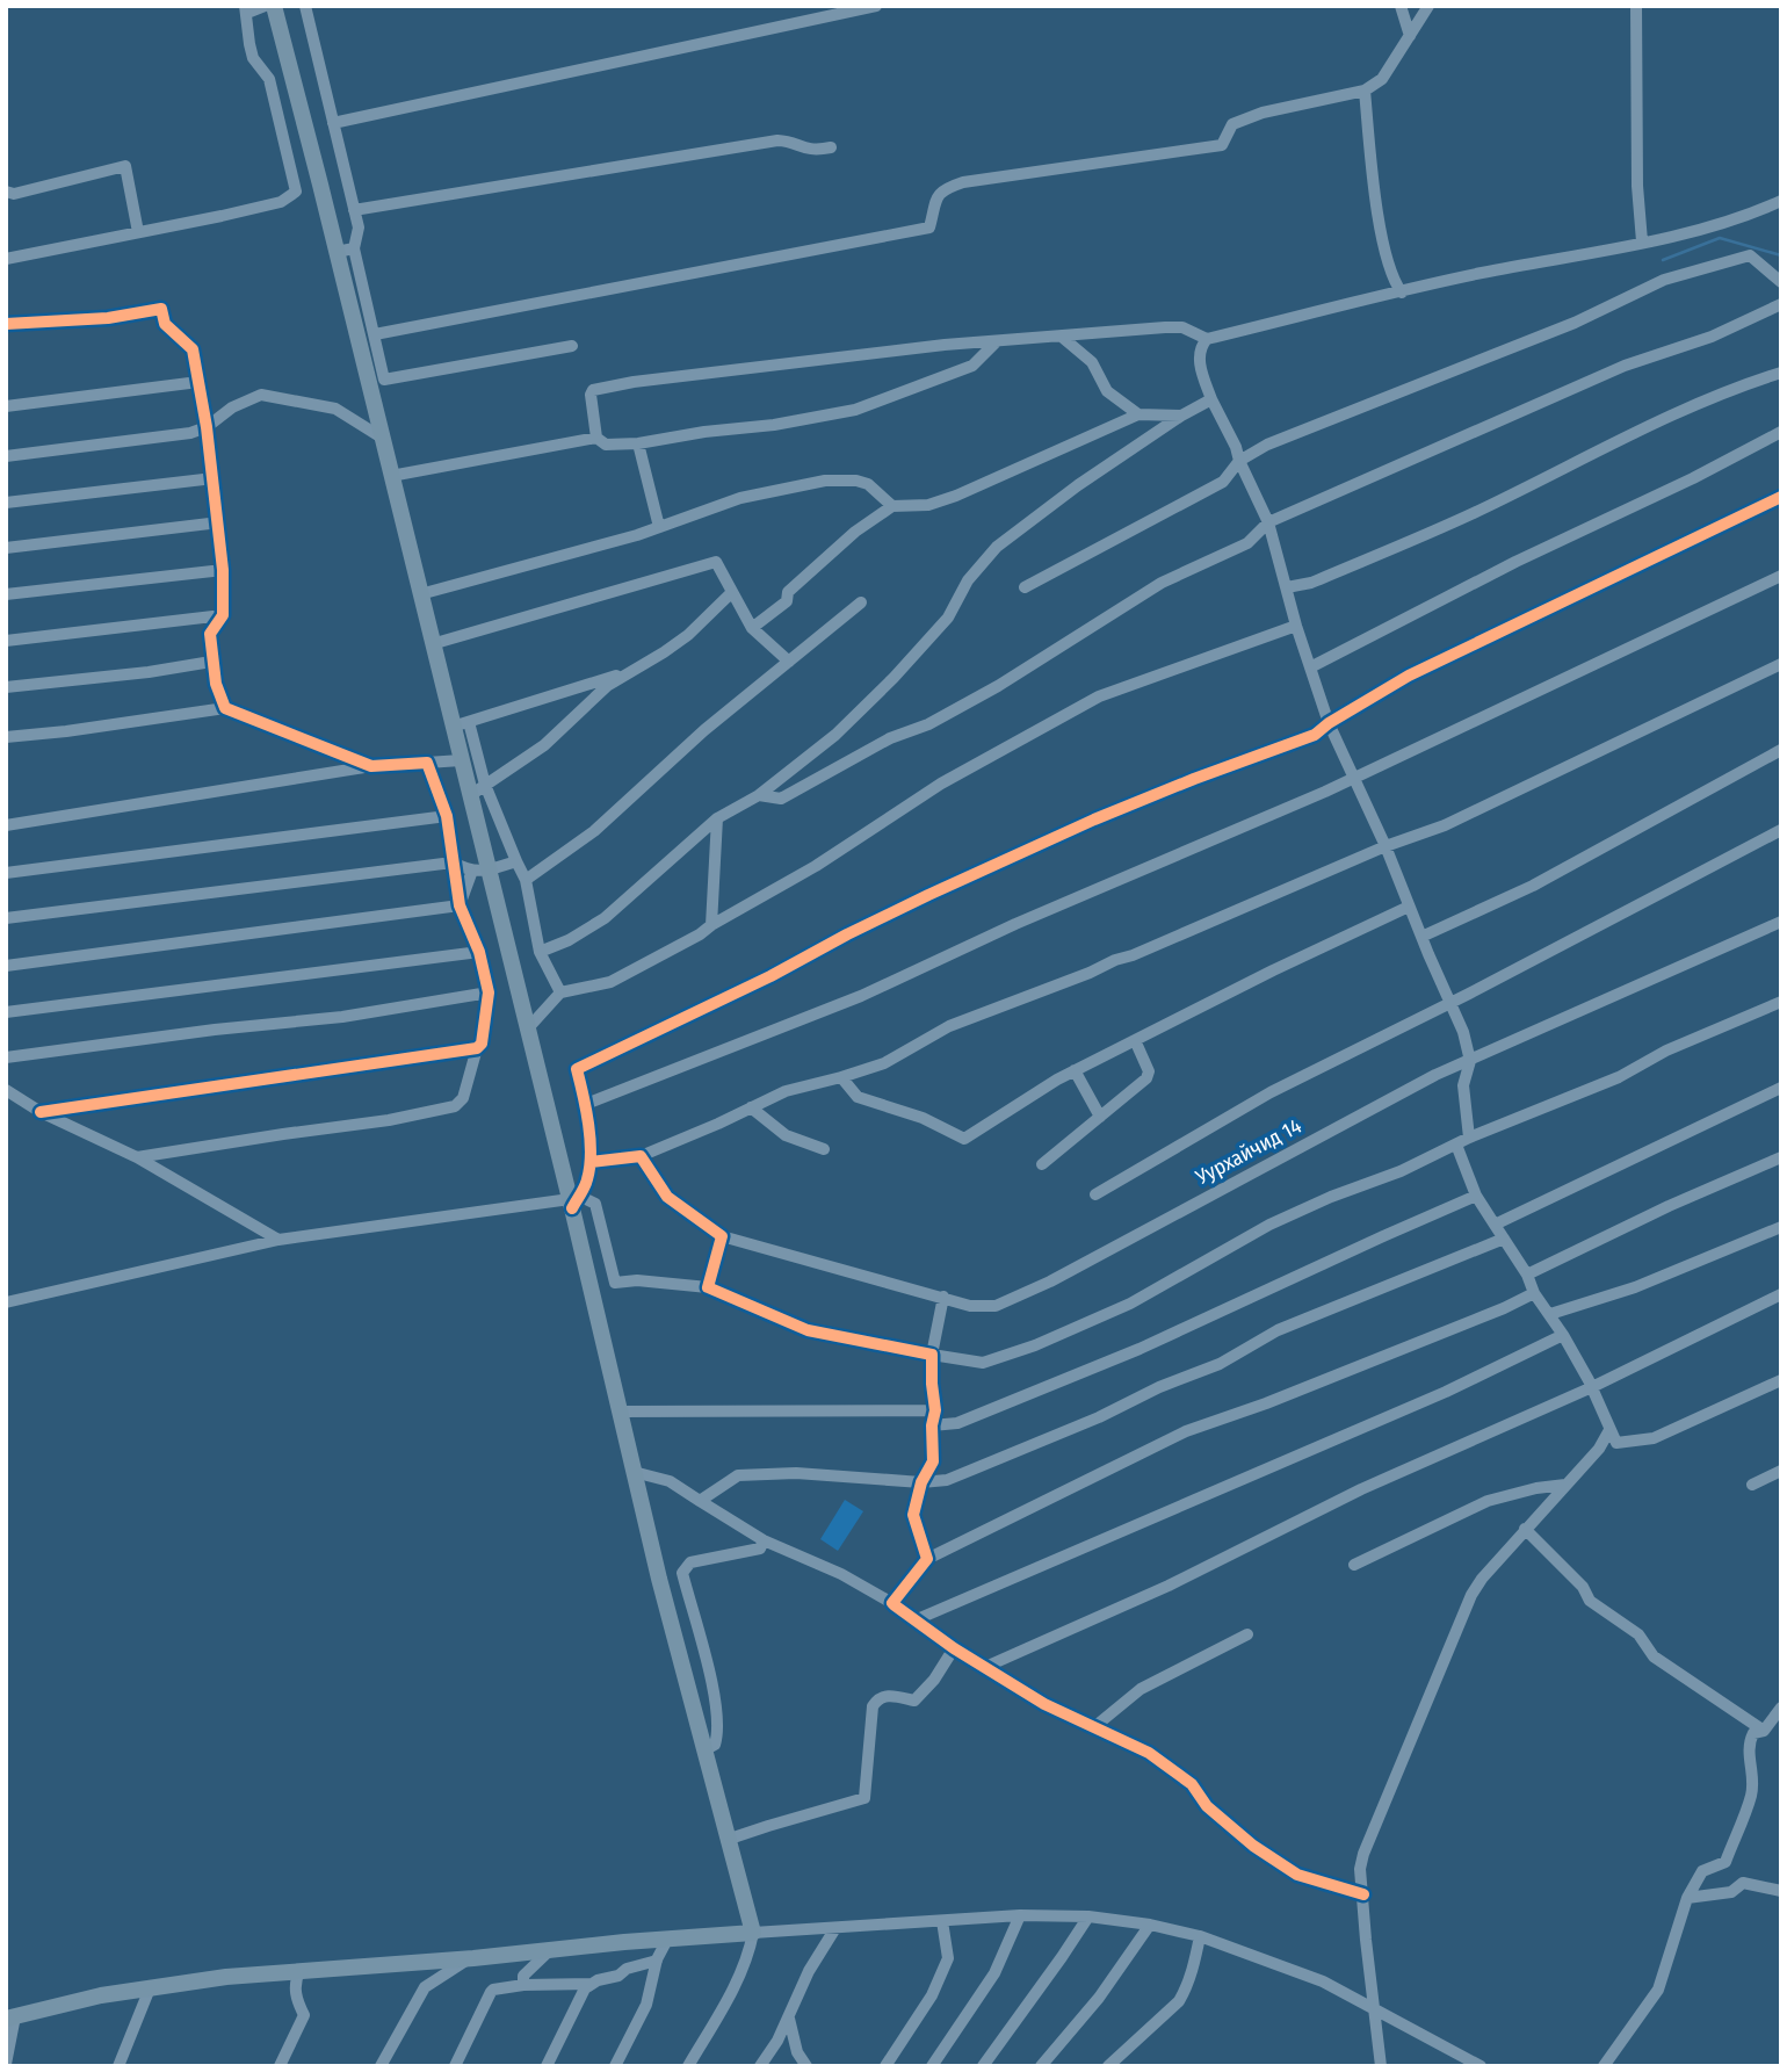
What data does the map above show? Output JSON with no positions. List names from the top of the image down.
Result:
{
  "streets": {
    "street": ["Уурхайчид 14"]
  }
}
